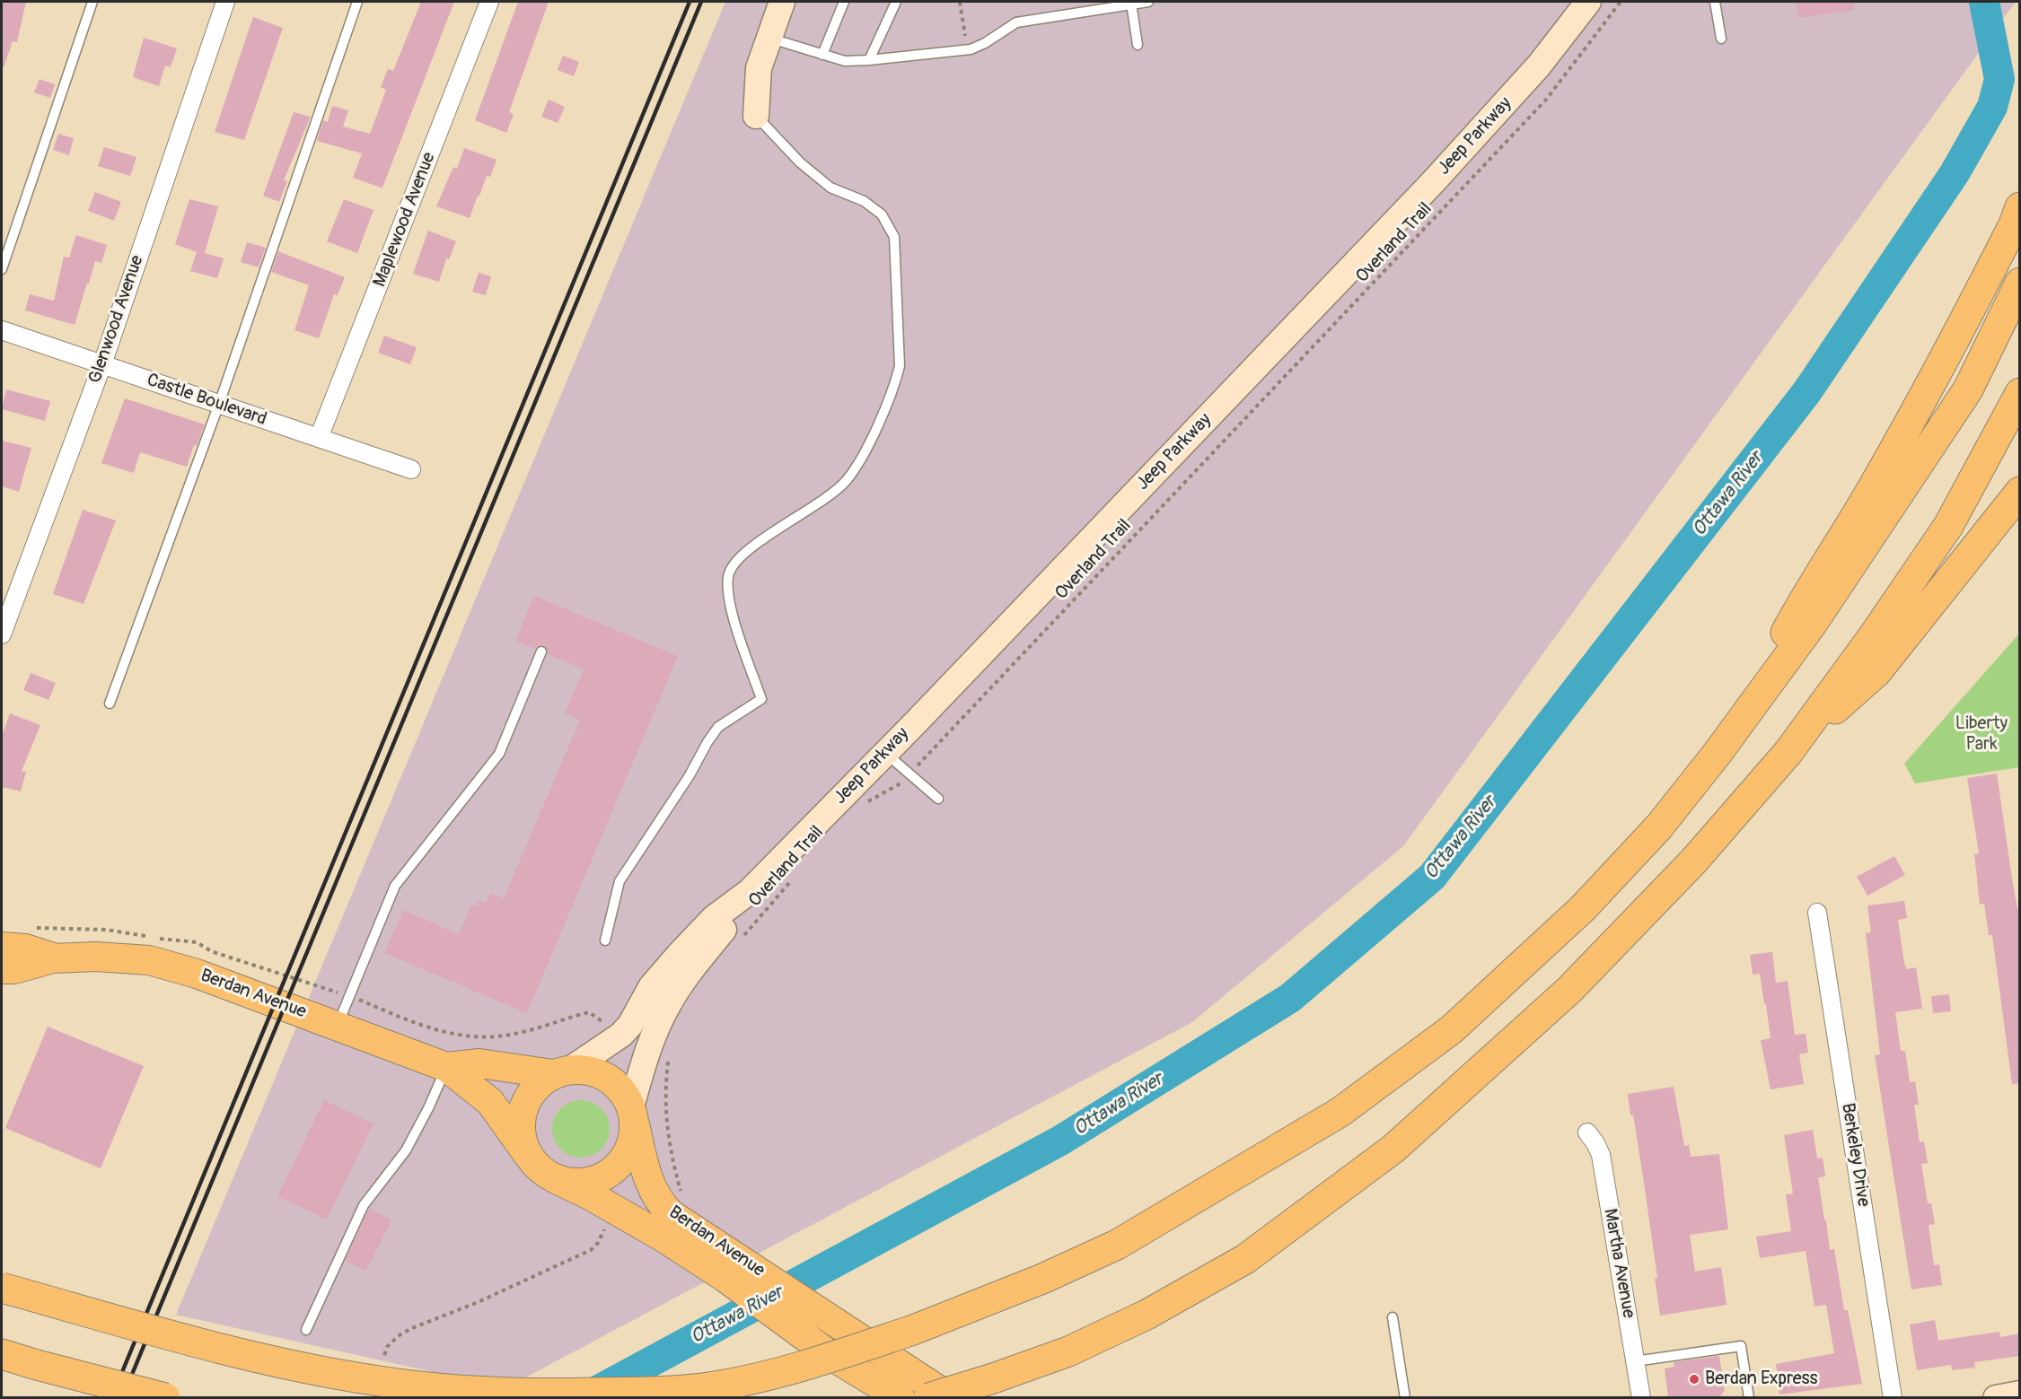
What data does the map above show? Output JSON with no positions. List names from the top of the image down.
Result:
{
  "streets": {
    "main road": ["Berdan Avenue"],
    "street": [
      "Jeep Parkway",
      "Maplewood Avenue",
      "Glenwood Avenue",
      "Castle Boulevard",
      "Berkeley Drive",
      "Martha Avenue"
    ],
    "path": ["Overland Trail"]
  },
  "crossings": [
    ["Jeep Parkway", "Berdan Avenue"],
    ["Maplewood Avenue", "Castle Boulevard"],
    ["Glenwood Avenue", "Castle Boulevard"]
  ],
  "water": ["Ottawa River"],
  "parks": ["Liberty Park"],
  "places": ["Berdan Express"]
}
